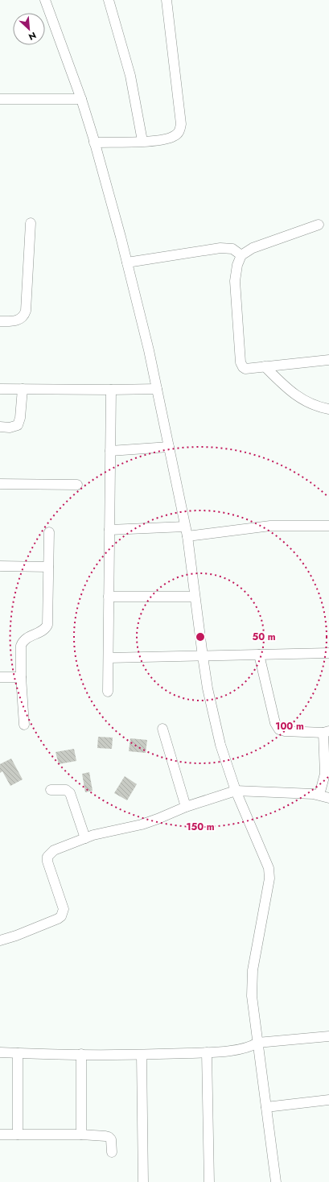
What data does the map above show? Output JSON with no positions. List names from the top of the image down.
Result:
{
  "north": "bottom right",
  "rings": ["50 m", "100 m", "150 m"]
}
